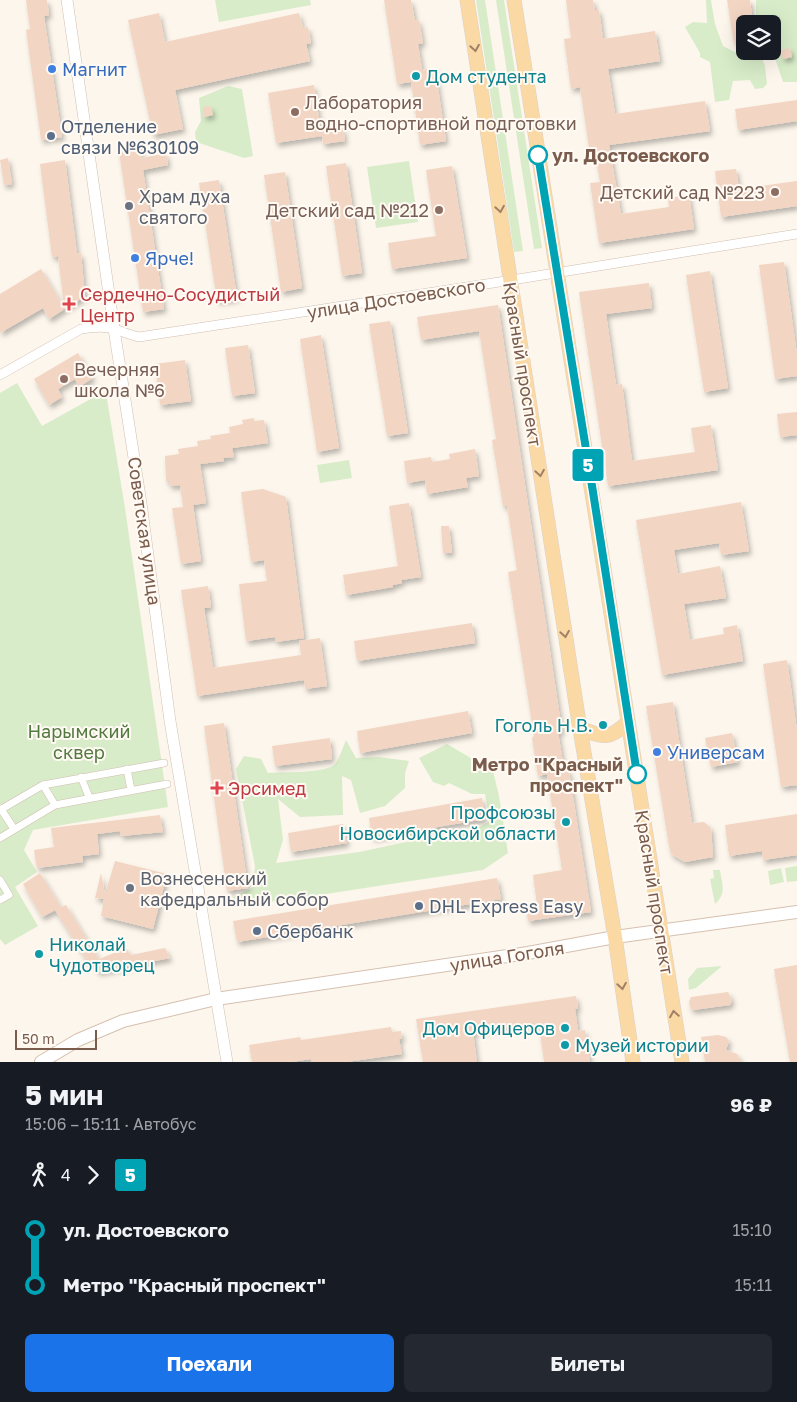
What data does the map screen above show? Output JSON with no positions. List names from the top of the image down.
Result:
{
  "streets": {
    "main road": ["Красный проспект", "улица Гоголя"],
    "street": ["улица Достоевского", "Советская улица"]
  },
  "crossings": [
    ["улица Достоевского", "Красный проспект"],
    ["улица Достоевского", "Советская улица"],
    ["Красный проспект", "улица Гоголя"],
    ["Советская улица", "улица Гоголя"]
  ],
  "parks": ["Нарымский сквер"],
  "places": {
    "other": [
      "Магнит",
      "Дом студента",
      "Лаборатория водно-спортивной подготовки",
      "Отделение связи №630109",
      "ул. Достоевского",
      "Детский сад №223",
      "Храм духа святого",
      "Детский сад №212",
      "Ярче!",
      "Вечерняя школа №6",
      "Гоголь Н.В.",
      "Универсам",
      "Метро \"Красный проспект\"",
      "Профсоюзы Новосибирской области",
      "Вознесенский кафедральный собор",
      "DHL Express Easy",
      "Сбербанк",
      "Николай Чудотворец",
      "Дом Офицеров",
      "Музей истории"
    ],
    "health": ["Сердечно-Сосудистый Центр", "Эрсимед"]
  },
  "lines": ["bus line 5"],
  "scale_bar": "50 m",
  "page": {
    "on_map": "5",
    "scale": "50 m",
    "heading": ["5 мин", "15:06 – 15:11 · Автобус", "96 ₽"],
    "legs": ["4", "5"],
    "list": [
      {
        "name": "ул. Достоевского",
        "value": "15:10"
      },
      {
        "name": "Метро \"Красный проспект\"",
        "value": "15:11"
      }
    ],
    "buttons": ["Поехали", "Билеты"]
  }
}
